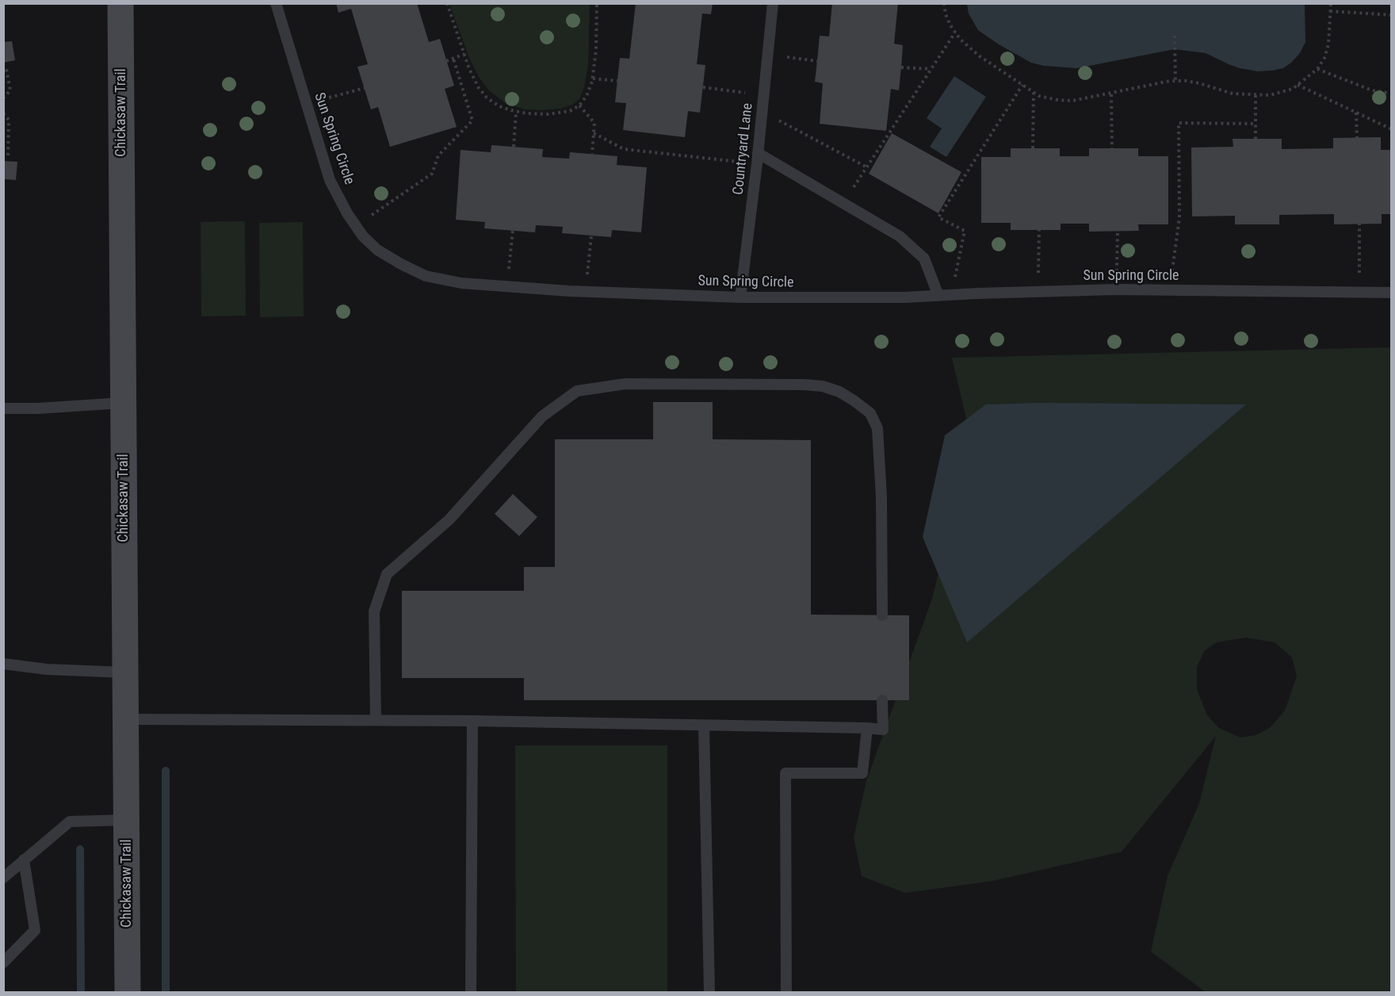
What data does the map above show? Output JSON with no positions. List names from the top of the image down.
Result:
{
  "streets": {
    "street": ["Chickasaw Trail"],
    "lane": ["Sun Spring Circle", "Countryard Lane"]
  },
  "crossings": [
    ["Sun Spring Circle", "Countryard Lane"]
  ]
}
